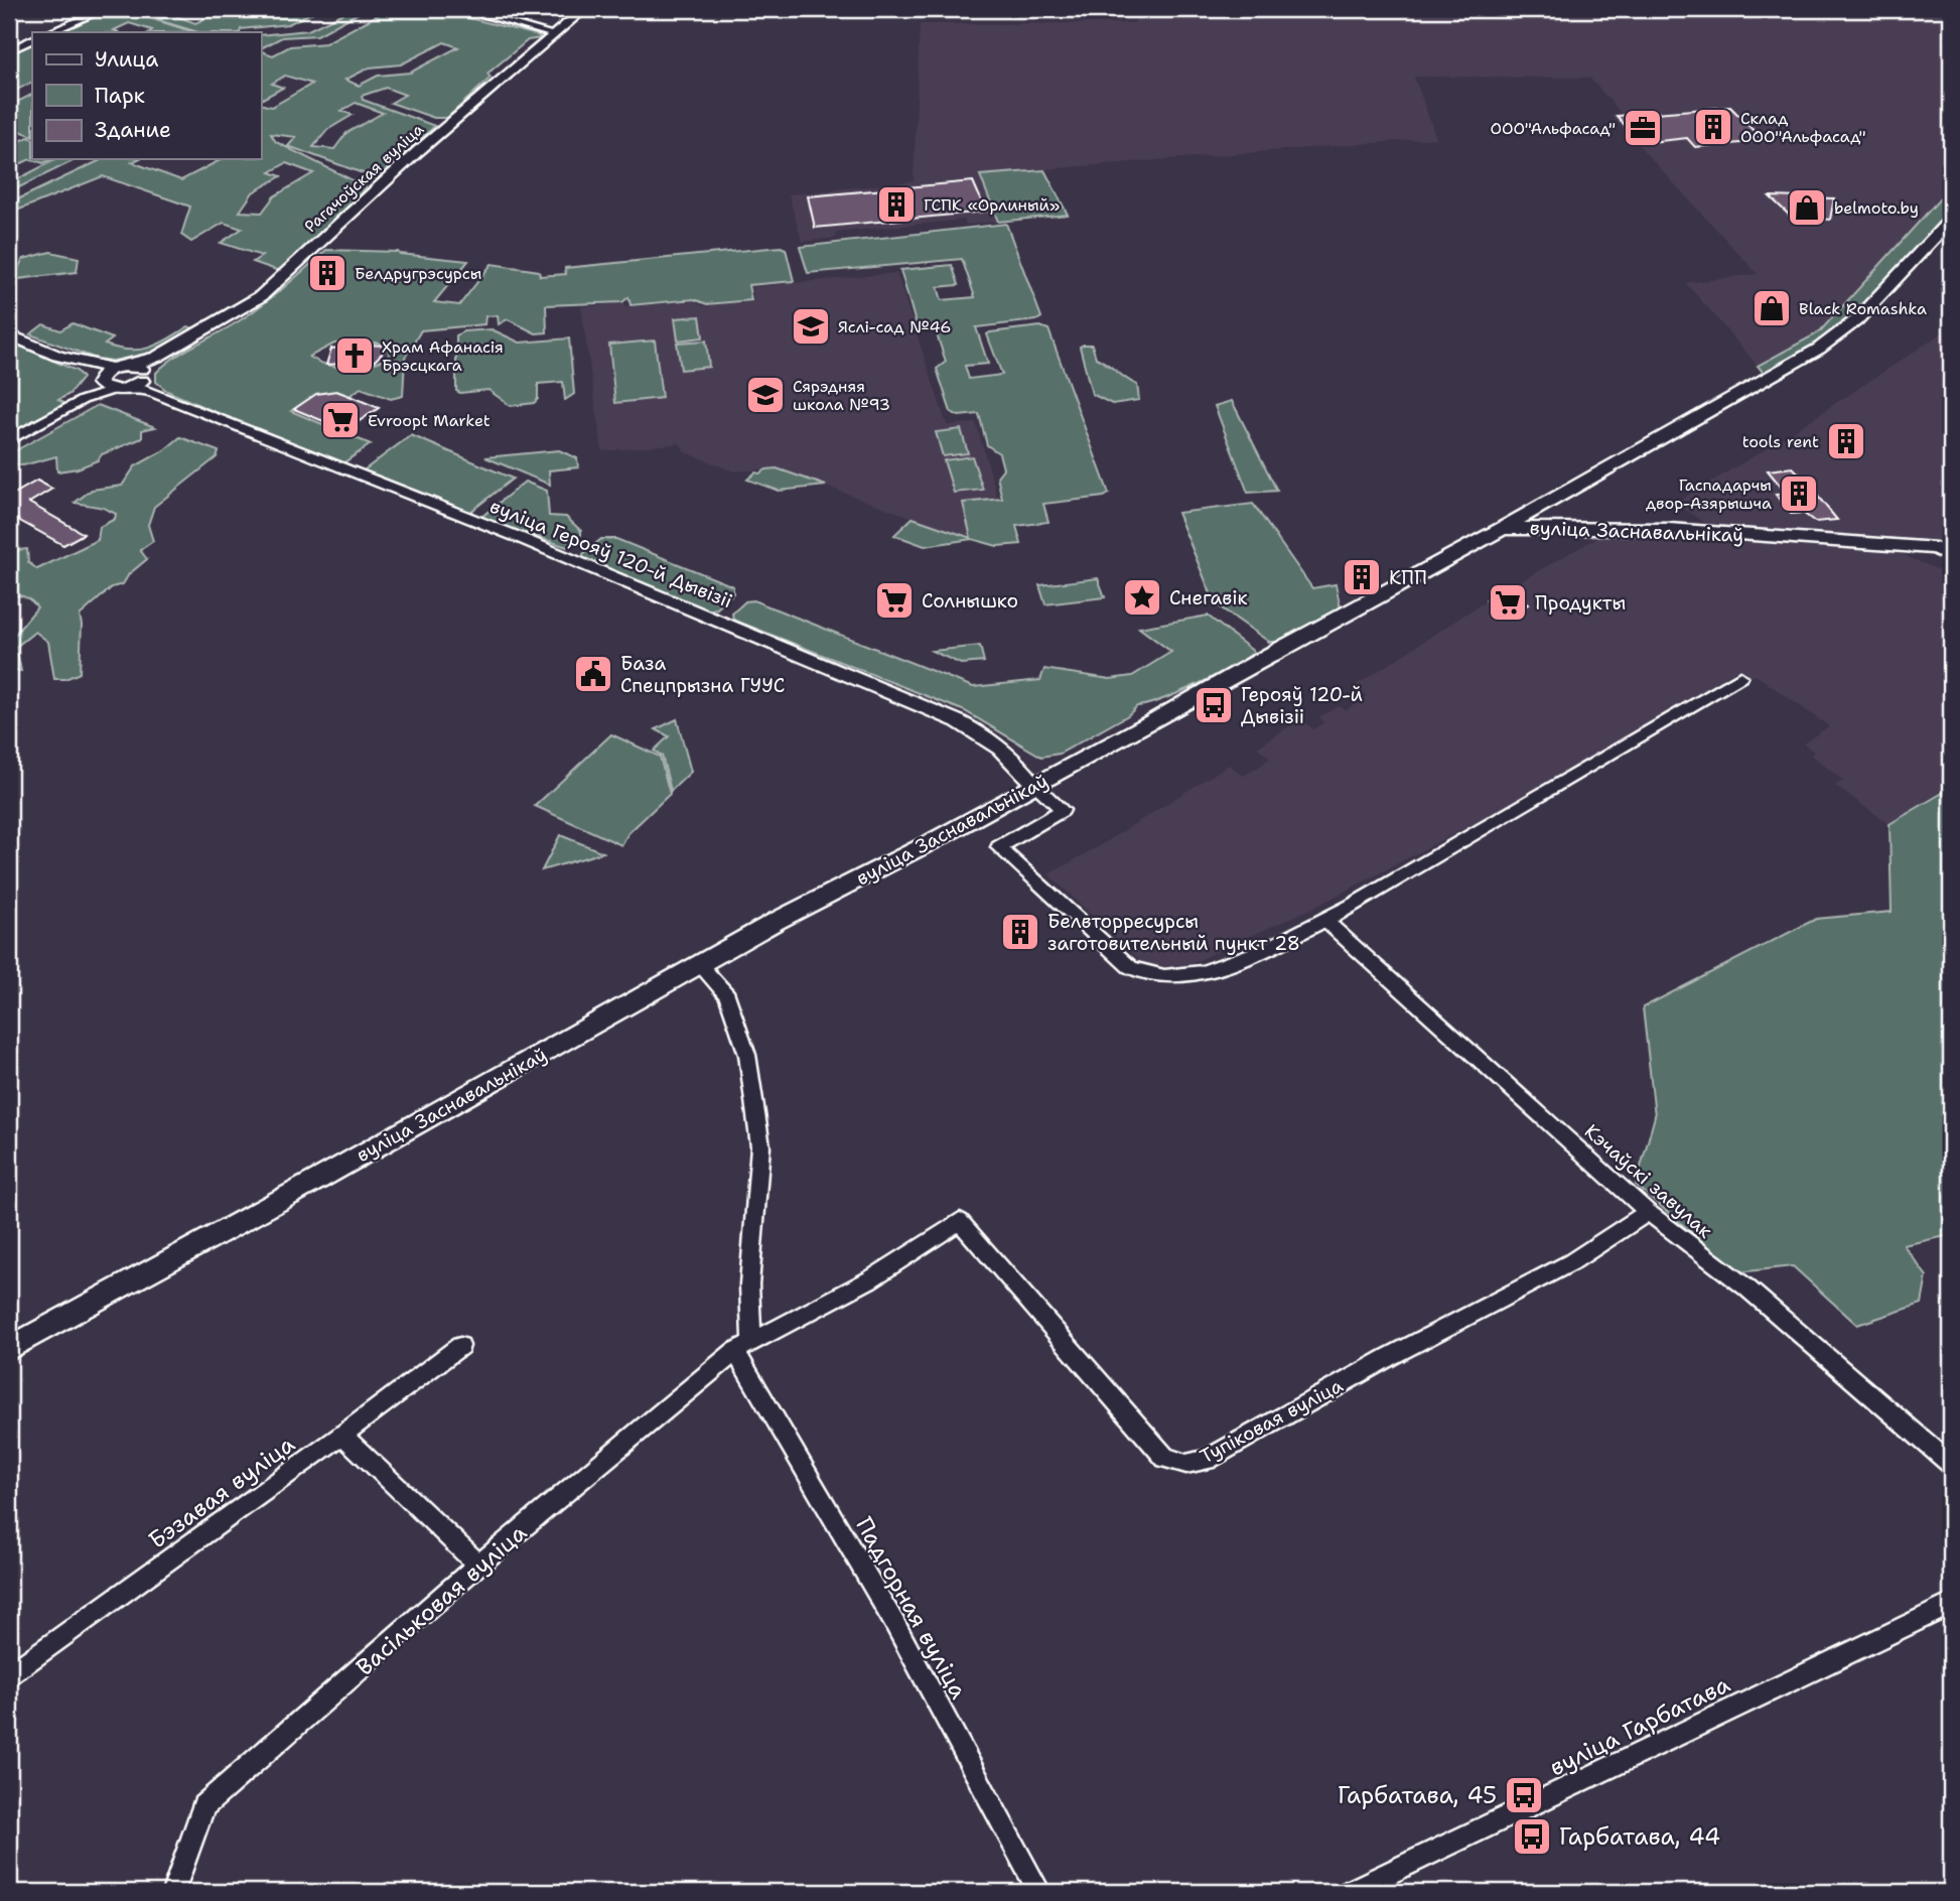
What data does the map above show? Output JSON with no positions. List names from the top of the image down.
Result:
{
  "streets": {
    "main road": ["вуліца Заснавальнікаў"],
    "street": [
      "Рагачоўская вуліца",
      "вуліца Герояў 120-й Дывізіі",
      "Кэчаўскі завулак",
      "Тупіковая вуліца",
      "Бэзавая вуліца",
      "Васільковая вуліца",
      "Падгорная вуліца",
      "вуліца Гарбатава"
    ]
  },
  "crossings": [
    ["Рагачоўская вуліца", "вуліца Герояў 120-й Дывізіі"],
    ["вуліца Заснавальнікаў", "вуліца Герояў 120-й Дывізіі"],
    ["вуліца Заснавальнікаў", "Кэчаўскі завулак"],
    ["Кэчаўскі завулак", "Тупіковая вуліца"],
    ["Тупіковая вуліца", "Васільковая вуліца"],
    ["Васільковая вуліца", "Падгорная вуліца"]
  ],
  "places": {
    "building": [
      "Склад ООО\"Альфасад\"",
      "ГСПК «Орлиный»",
      "Белдругрэсурсы",
      "tools rent",
      "Гаспадарчы двор-Азярышча",
      "КПП",
      "Белвторресурсы заготовительный пункт 28"
    ],
    "office": ["ООО\"Альфасад\""],
    "shop": ["belmoto.by", "Black Romashka"],
    "school or university": ["Яслі-сад №46", "Сярэдняя школа №93"],
    "church": ["Храм Афанасія Брэсцкага"],
    "supermarket": ["Evroopt Market", "Солнышко", "Продукты"],
    "place": ["Снегавік"],
    "public building": ["База Спецпрызна ГУУС"],
    "bus stop": ["Герояў 120-й Дывізіі", "Гарбатава, 45", "Гарбатава, 44"]
  },
  "legend": ["Улица", "Парк", "Здание"]
}
